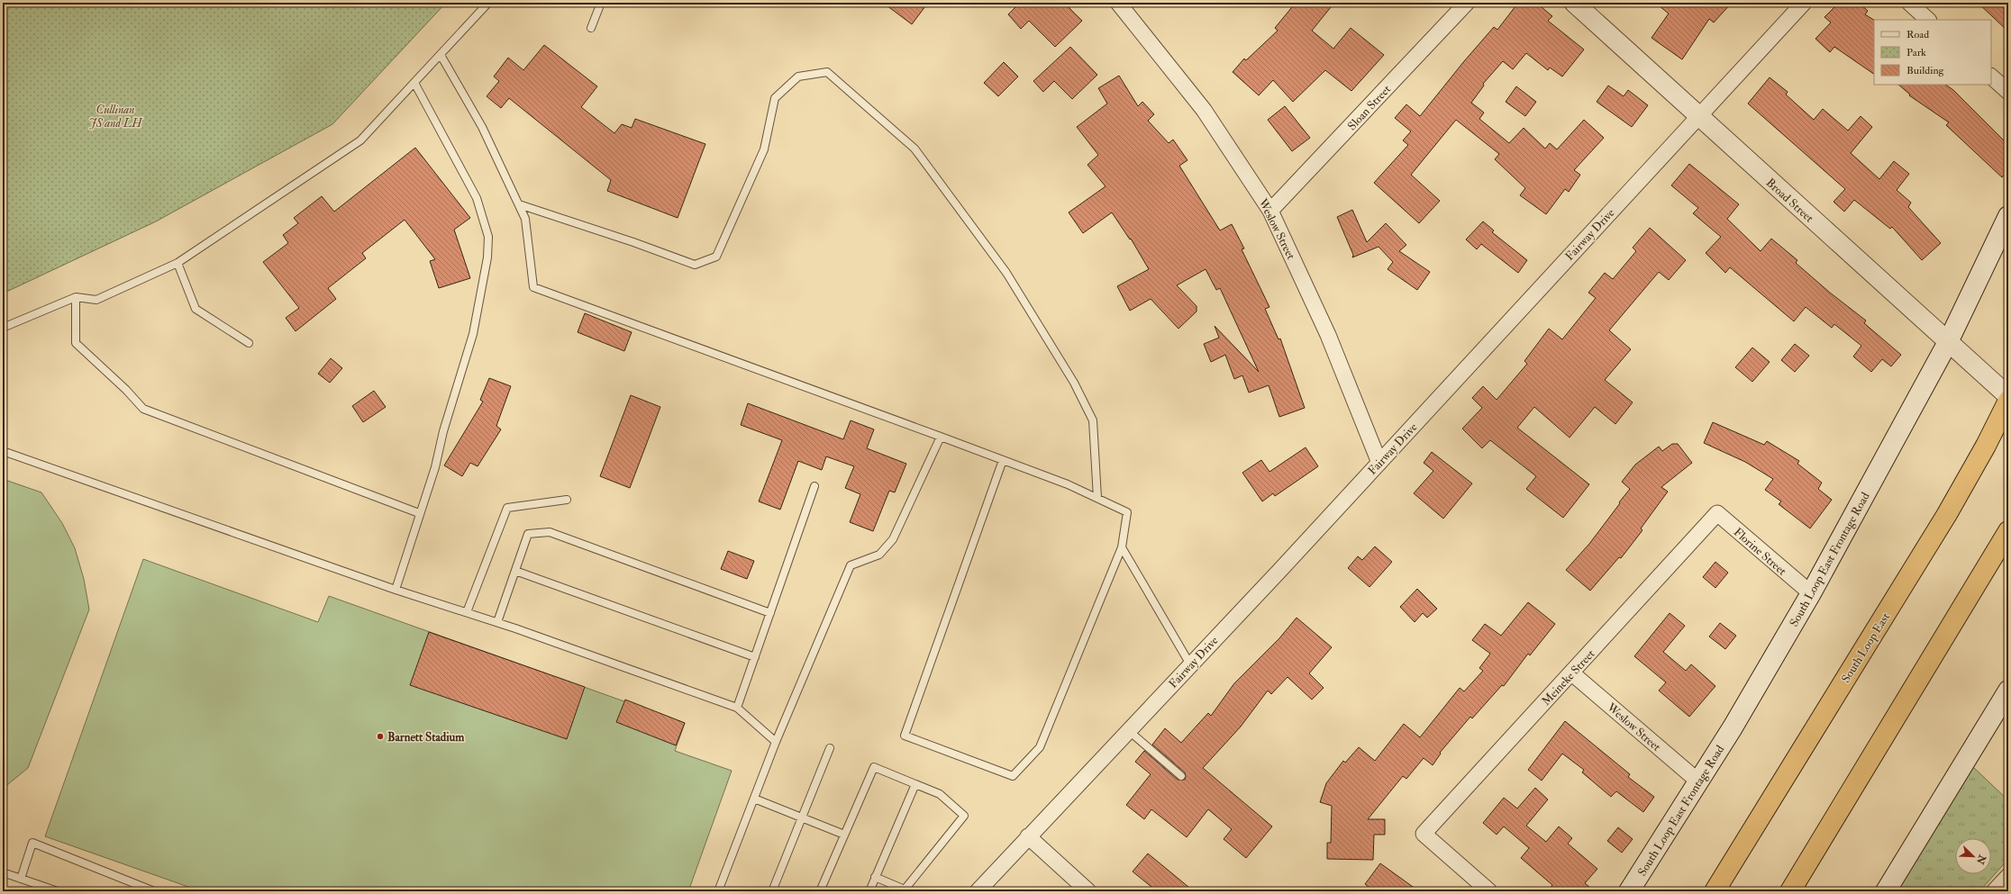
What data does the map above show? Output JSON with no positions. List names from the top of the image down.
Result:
{
  "streets": {
    "highway": ["South Loop East"],
    "main road": ["South Loop East Frontage Road"],
    "street": [
      "Sloan Street",
      "Broad Street",
      "Weslow Street",
      "Fairway Drive",
      "Florine Street",
      "Meineke Street"
    ]
  },
  "crossings": [
    ["Sloan Street", "Weslow Street"],
    ["Broad Street", "Fairway Drive"],
    ["Broad Street", "South Loop East Frontage Road"],
    ["Weslow Street", "Fairway Drive"],
    ["Weslow Street", "South Loop East Frontage Road"],
    ["Weslow Street", "Meineke Street"],
    ["Florine Street", "South Loop East Frontage Road"],
    ["Florine Street", "Meineke Street"]
  ],
  "parks": ["Cullinan JS and LH"],
  "places": ["Barnett Stadium"],
  "legend": ["Road", "Park", "Building"],
  "north": "bottom right"
}
